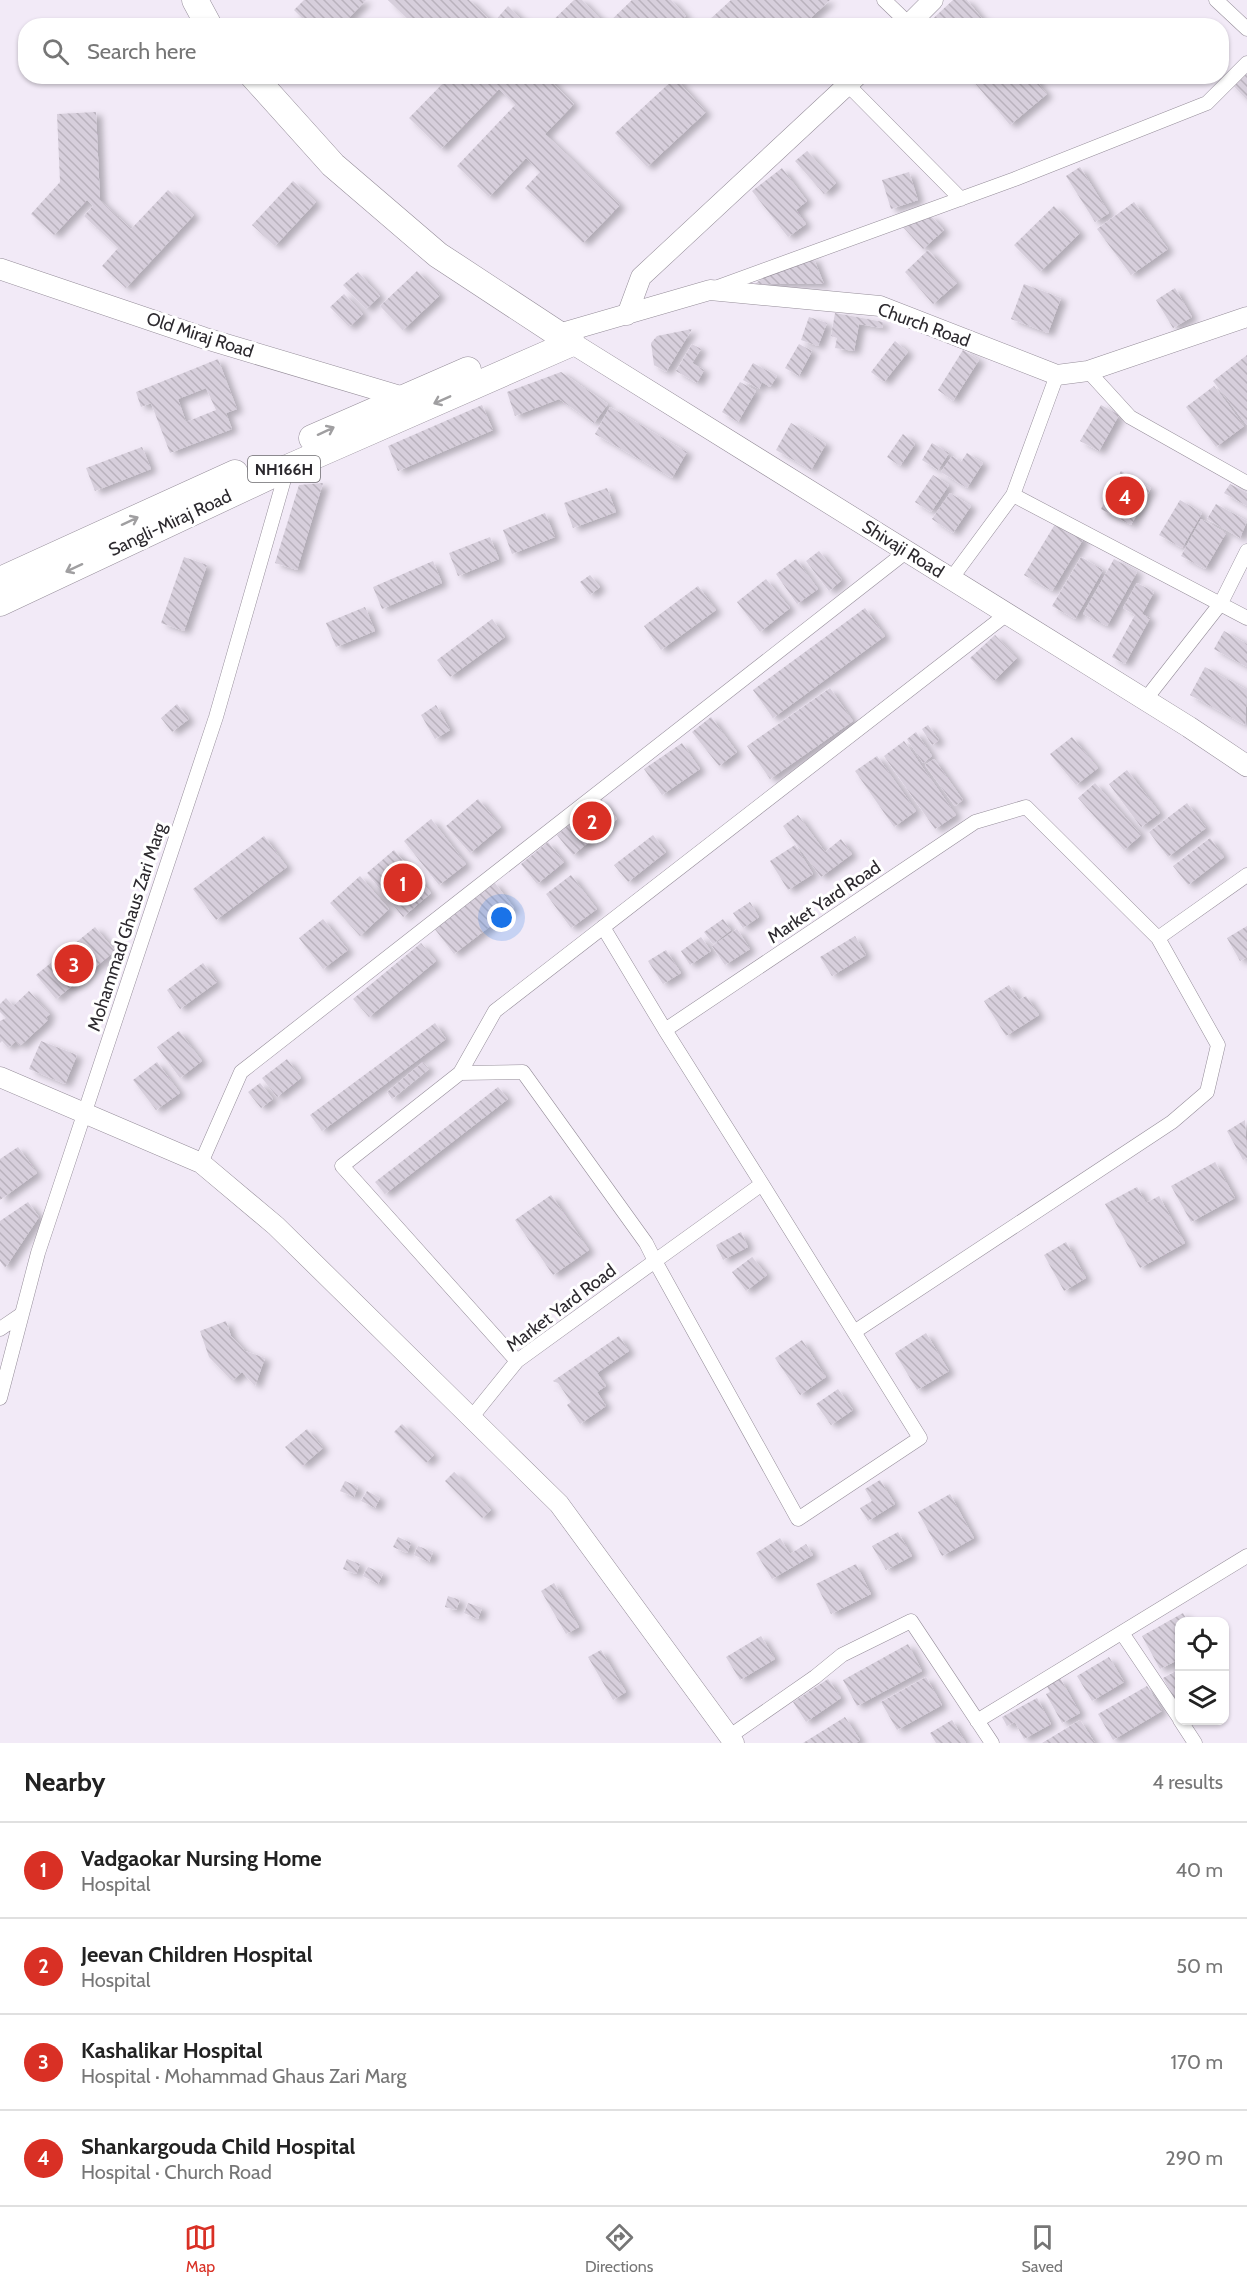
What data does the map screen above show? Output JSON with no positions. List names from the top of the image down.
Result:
{
  "streets": {
    "highway": ["NH166H", "Sangli-Miraj Road"],
    "main road": ["Church Road", "Old Miraj Road", "Shivaji Road"],
    "street": ["Market Yard Road", "Mohammad Ghaus Zari Marg"]
  },
  "crossings": [
    ["Church Road", "Sangli-Miraj Road"],
    ["Church Road", "Shivaji Road"],
    ["Old Miraj Road", "Sangli-Miraj Road"],
    ["Sangli-Miraj Road", "Shivaji Road"],
    ["Sangli-Miraj Road", "Mohammad Ghaus Zari Marg"]
  ],
  "page": {
    "search": "Search here",
    "pins": [
      "4",
      "2",
      "1",
      "3"
    ],
    "heading": ["Nearby", "4 results"],
    "list": [
      {
        "mark": "1",
        "name": "Vadgaokar Nursing Home",
        "note": "Hospital",
        "value": "40 m"
      },
      {
        "mark": "2",
        "name": "Jeevan Children Hospital",
        "note": "Hospital",
        "value": "50 m"
      },
      {
        "mark": "3",
        "name": "Kashalikar Hospital",
        "note": "Hospital · Mohammad Ghaus Zari Marg",
        "value": "170 m"
      },
      {
        "mark": "4",
        "name": "Shankargouda Child Hospital",
        "note": "Hospital · Church Road",
        "value": "290 m"
      }
    ],
    "nav": ["Map", "Directions", "Saved"]
  }
}
